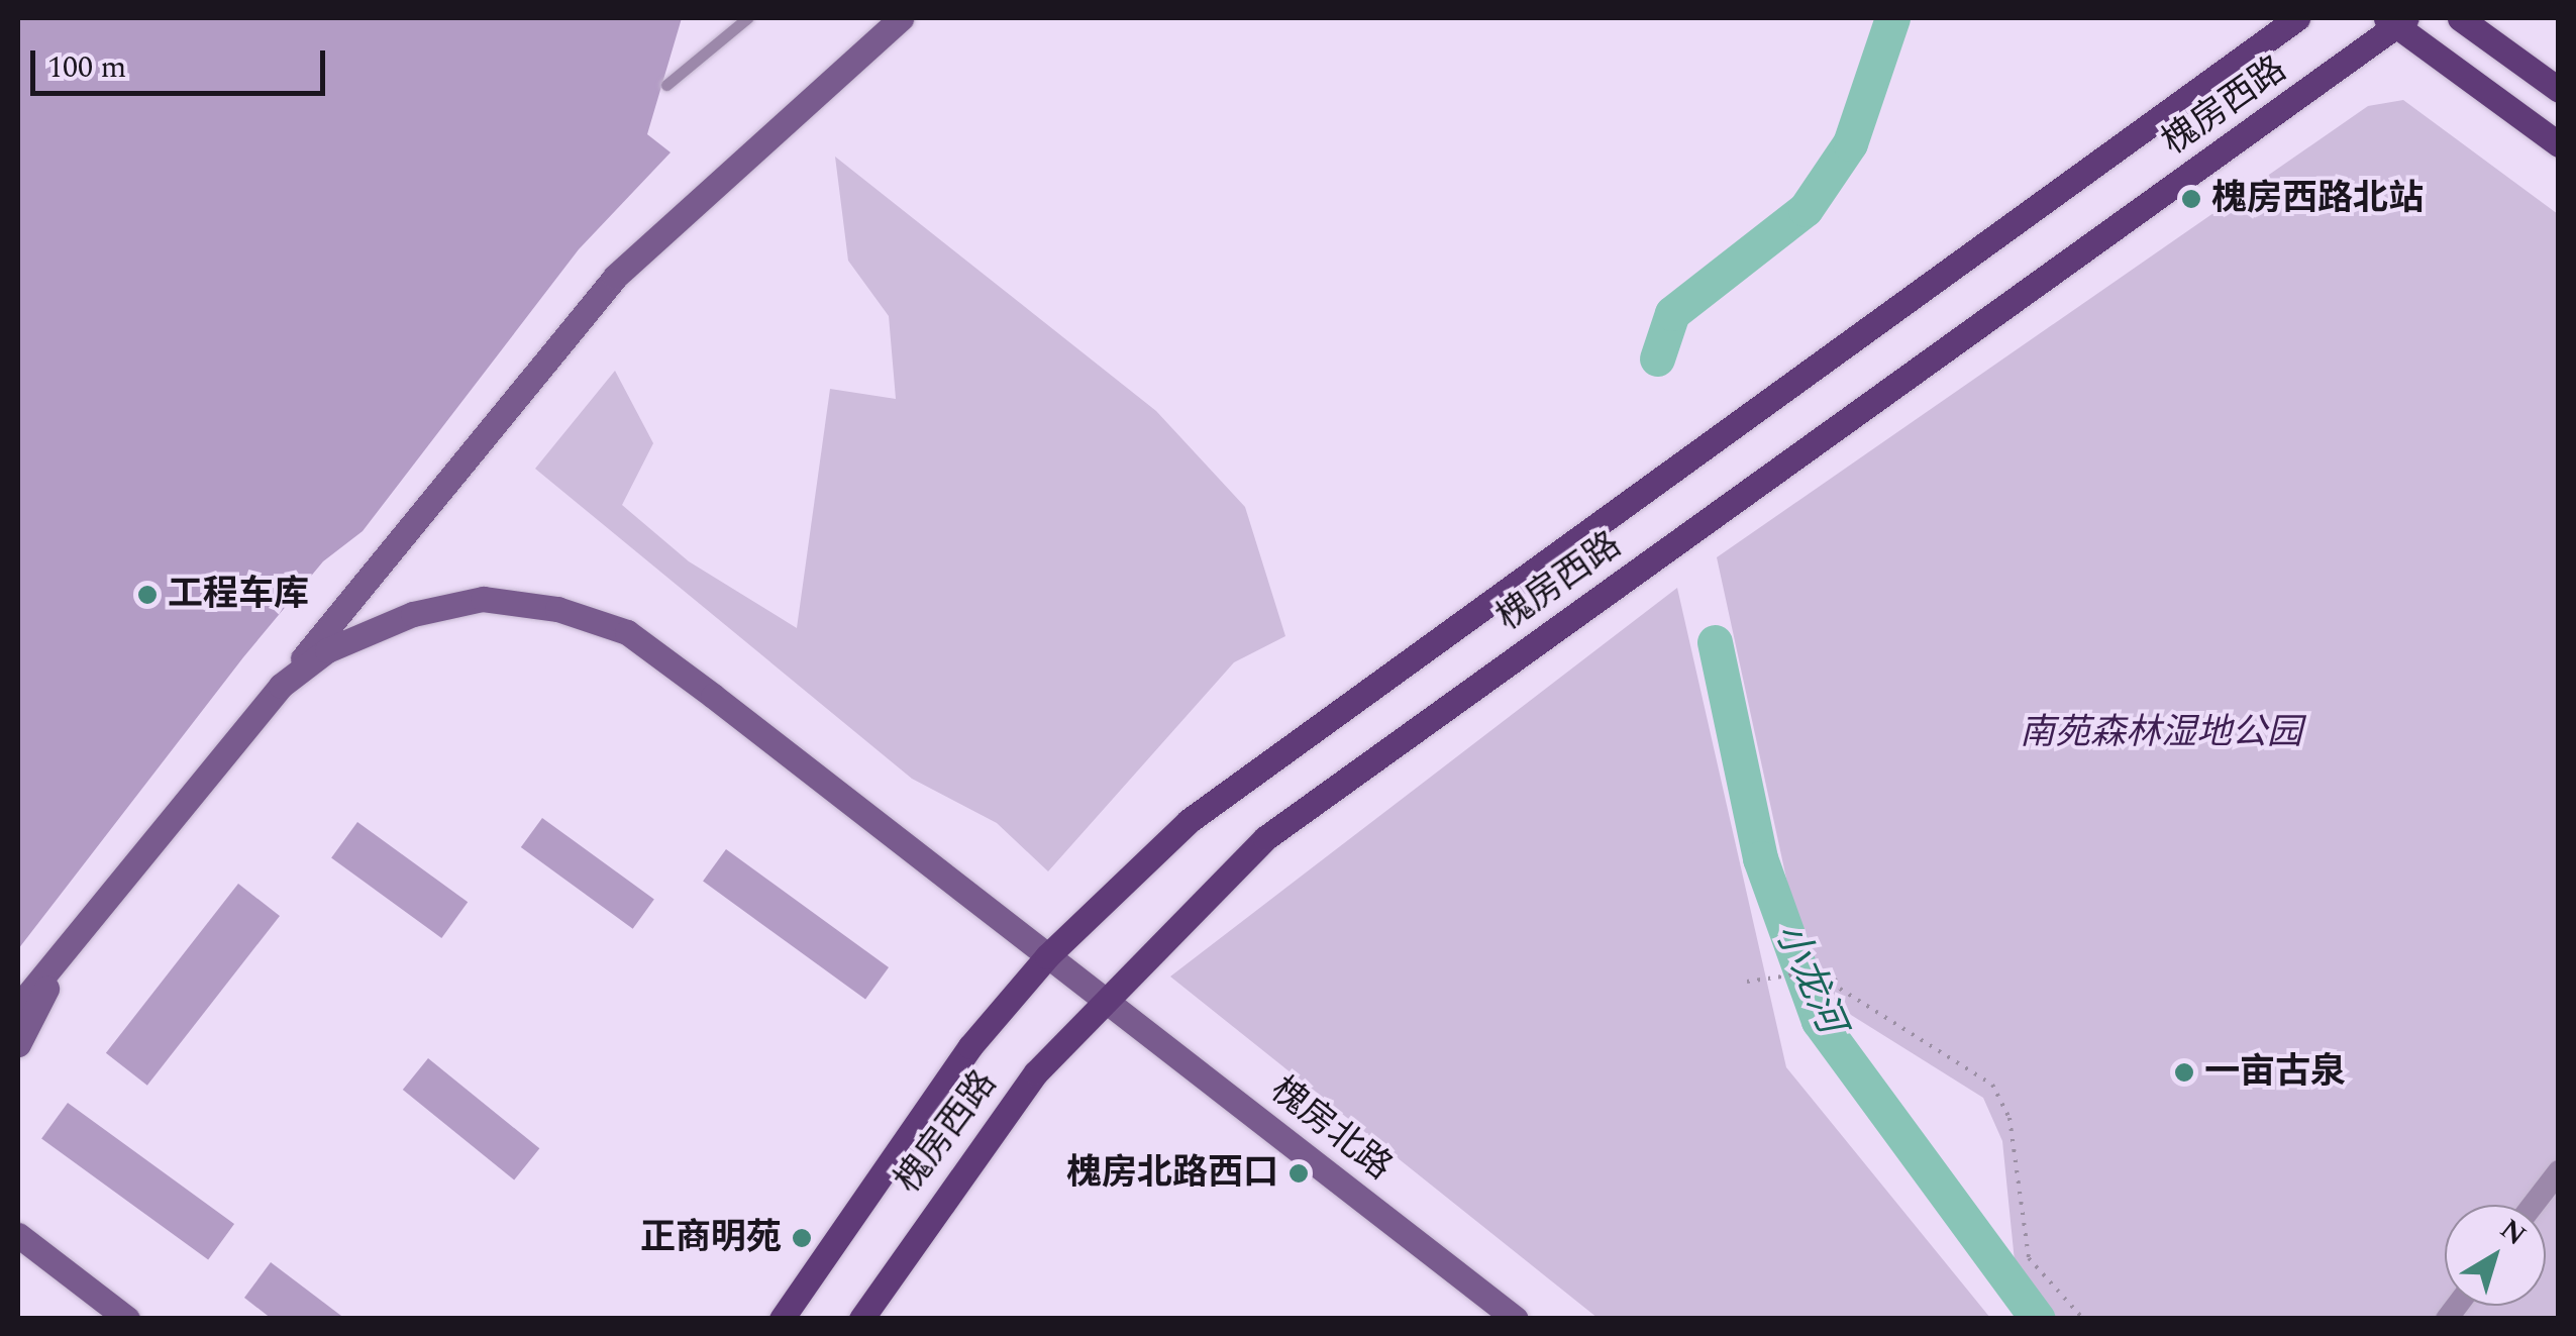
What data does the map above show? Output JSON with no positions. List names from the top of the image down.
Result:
{
  "streets": {
    "main road": ["槐房西路"],
    "street": ["槐房北路"]
  },
  "crossings": [
    ["槐房西路", "槐房北路"]
  ],
  "water": ["小龙河"],
  "parks": ["南苑森林湿地公园"],
  "places": [
    "槐房西路北站",
    "工程车库",
    "一亩古泉",
    "槐房北路西口",
    "正商明苑"
  ],
  "scale_bar": "100 m",
  "north": "top right"
}
